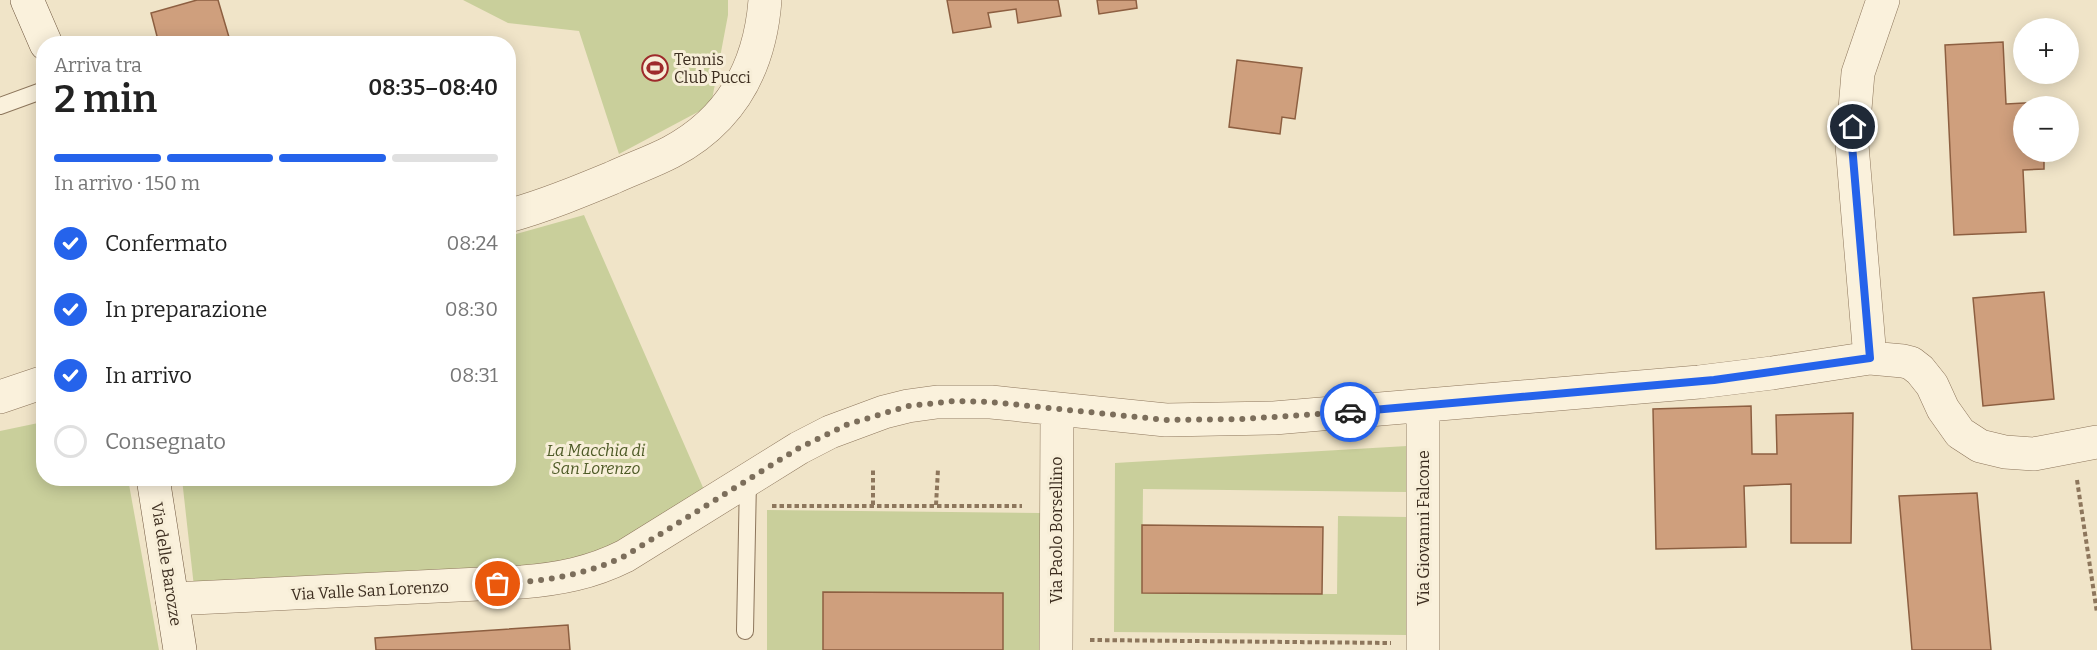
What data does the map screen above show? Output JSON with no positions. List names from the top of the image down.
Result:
{
  "streets": {
    "street": [
      "Via Giovanni Falcone",
      "Via Paolo Borsellino",
      "Via delle Barozze",
      "Via Valle San Lorenzo"
    ]
  },
  "crossings": [
    ["Via Giovanni Falcone", "Via Valle San Lorenzo"],
    ["Via Paolo Borsellino", "Via Valle San Lorenzo"],
    ["Via delle Barozze", "Via Valle San Lorenzo"]
  ],
  "parks": ["La Macchia di San Lorenzo"],
  "places": {
    "sports": ["Tennis Club Pucci"]
  },
  "page": {
    "map_buttons": ["+", "−"],
    "heading": ["2 min", "Arriva tra", "08:35–08:40"],
    "bar": "In arrivo · 150 m",
    "list": [
      ["Confermato", "08:24"],
      ["In preparazione", "08:30"],
      ["In arrivo", "08:31"],
      "Consegnato"
    ]
  }
}
